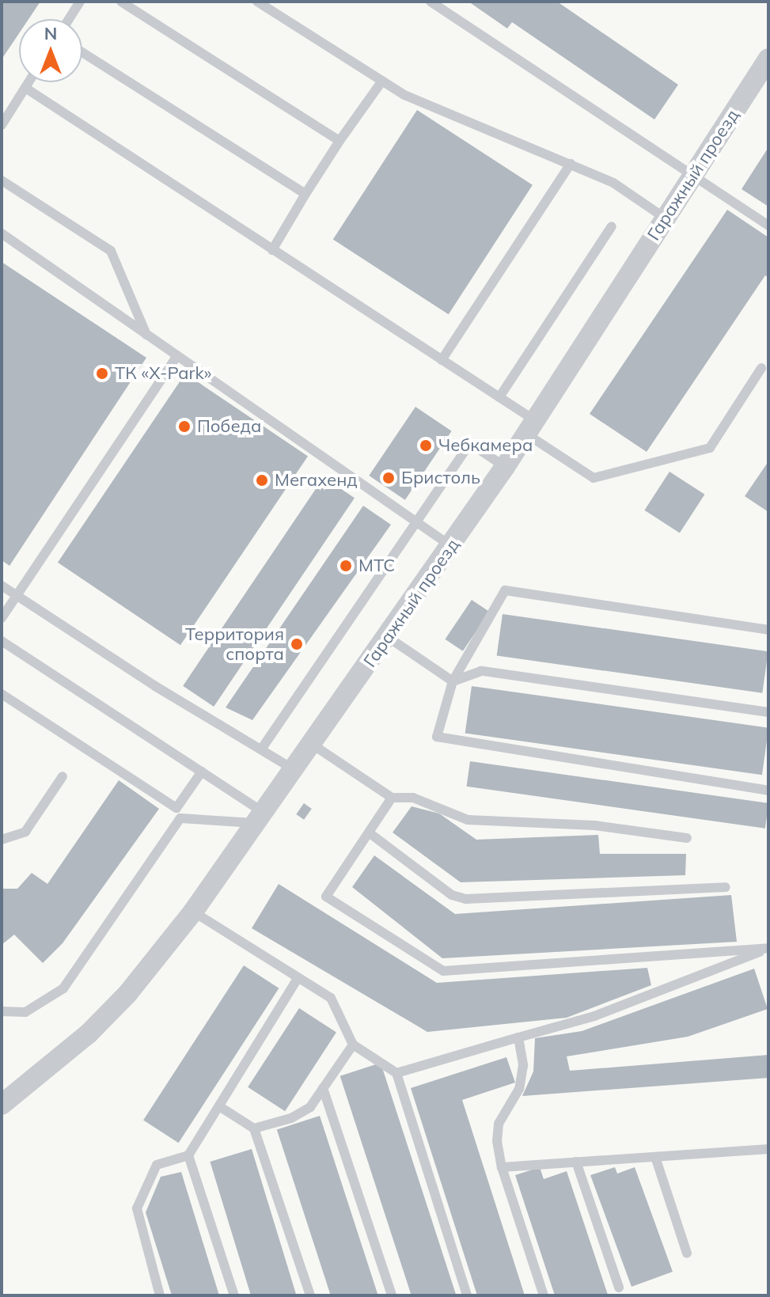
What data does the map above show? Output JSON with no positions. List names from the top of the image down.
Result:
{
  "streets": {
    "street": ["Гаражный проезд"]
  },
  "places": [
    "ТК «X-Park»",
    "Победа",
    "Чебкамера",
    "Бристоль",
    "Мегахенд",
    "МТС",
    "Территория спорта"
  ],
  "north": "top"
}
